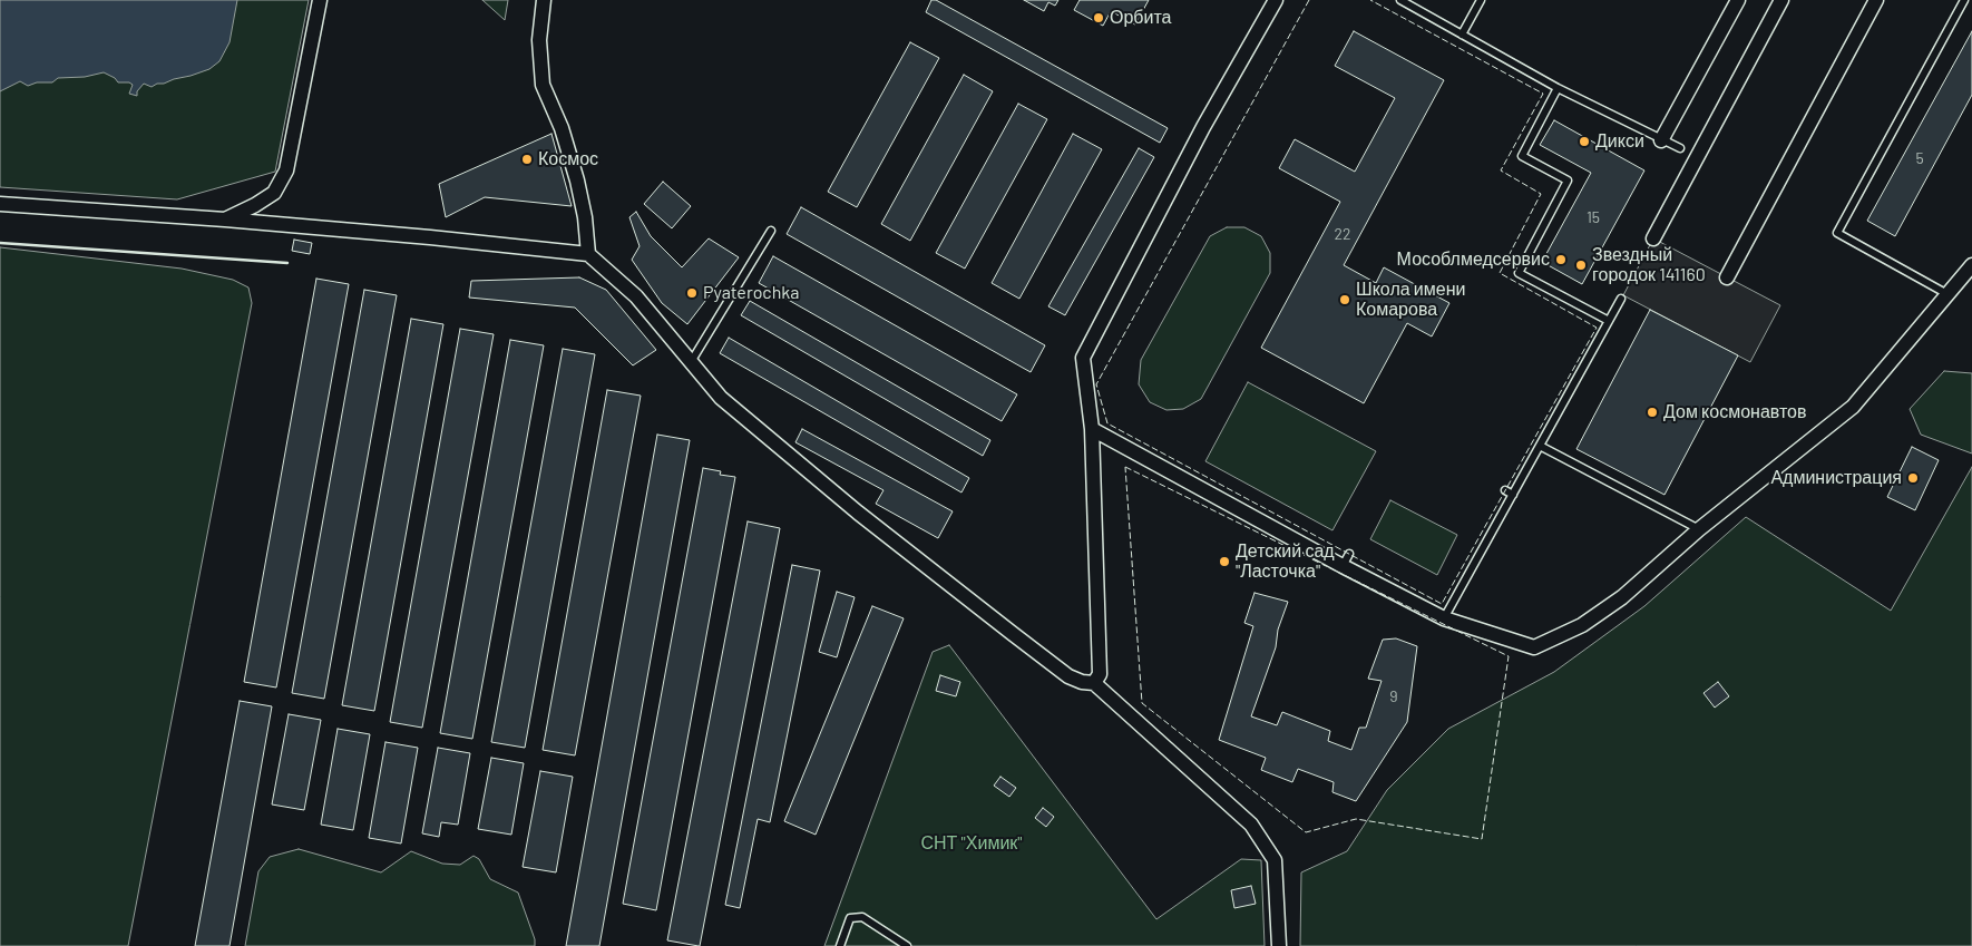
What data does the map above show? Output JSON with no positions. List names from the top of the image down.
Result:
{
  "parks": ["СНТ \"Химик\""],
  "places": [
    "Орбита",
    "Дикси",
    "Космос",
    "Мособлмедсервис",
    "Звездный городок 141160",
    "Pyaterochka",
    "Школа имени Комарова",
    "Дом космонавтов",
    "Администрация",
    "Детский сад \"Ласточка\""
  ],
  "house_numbers": [
    "5",
    "15",
    "22",
    "9"
  ]
}
